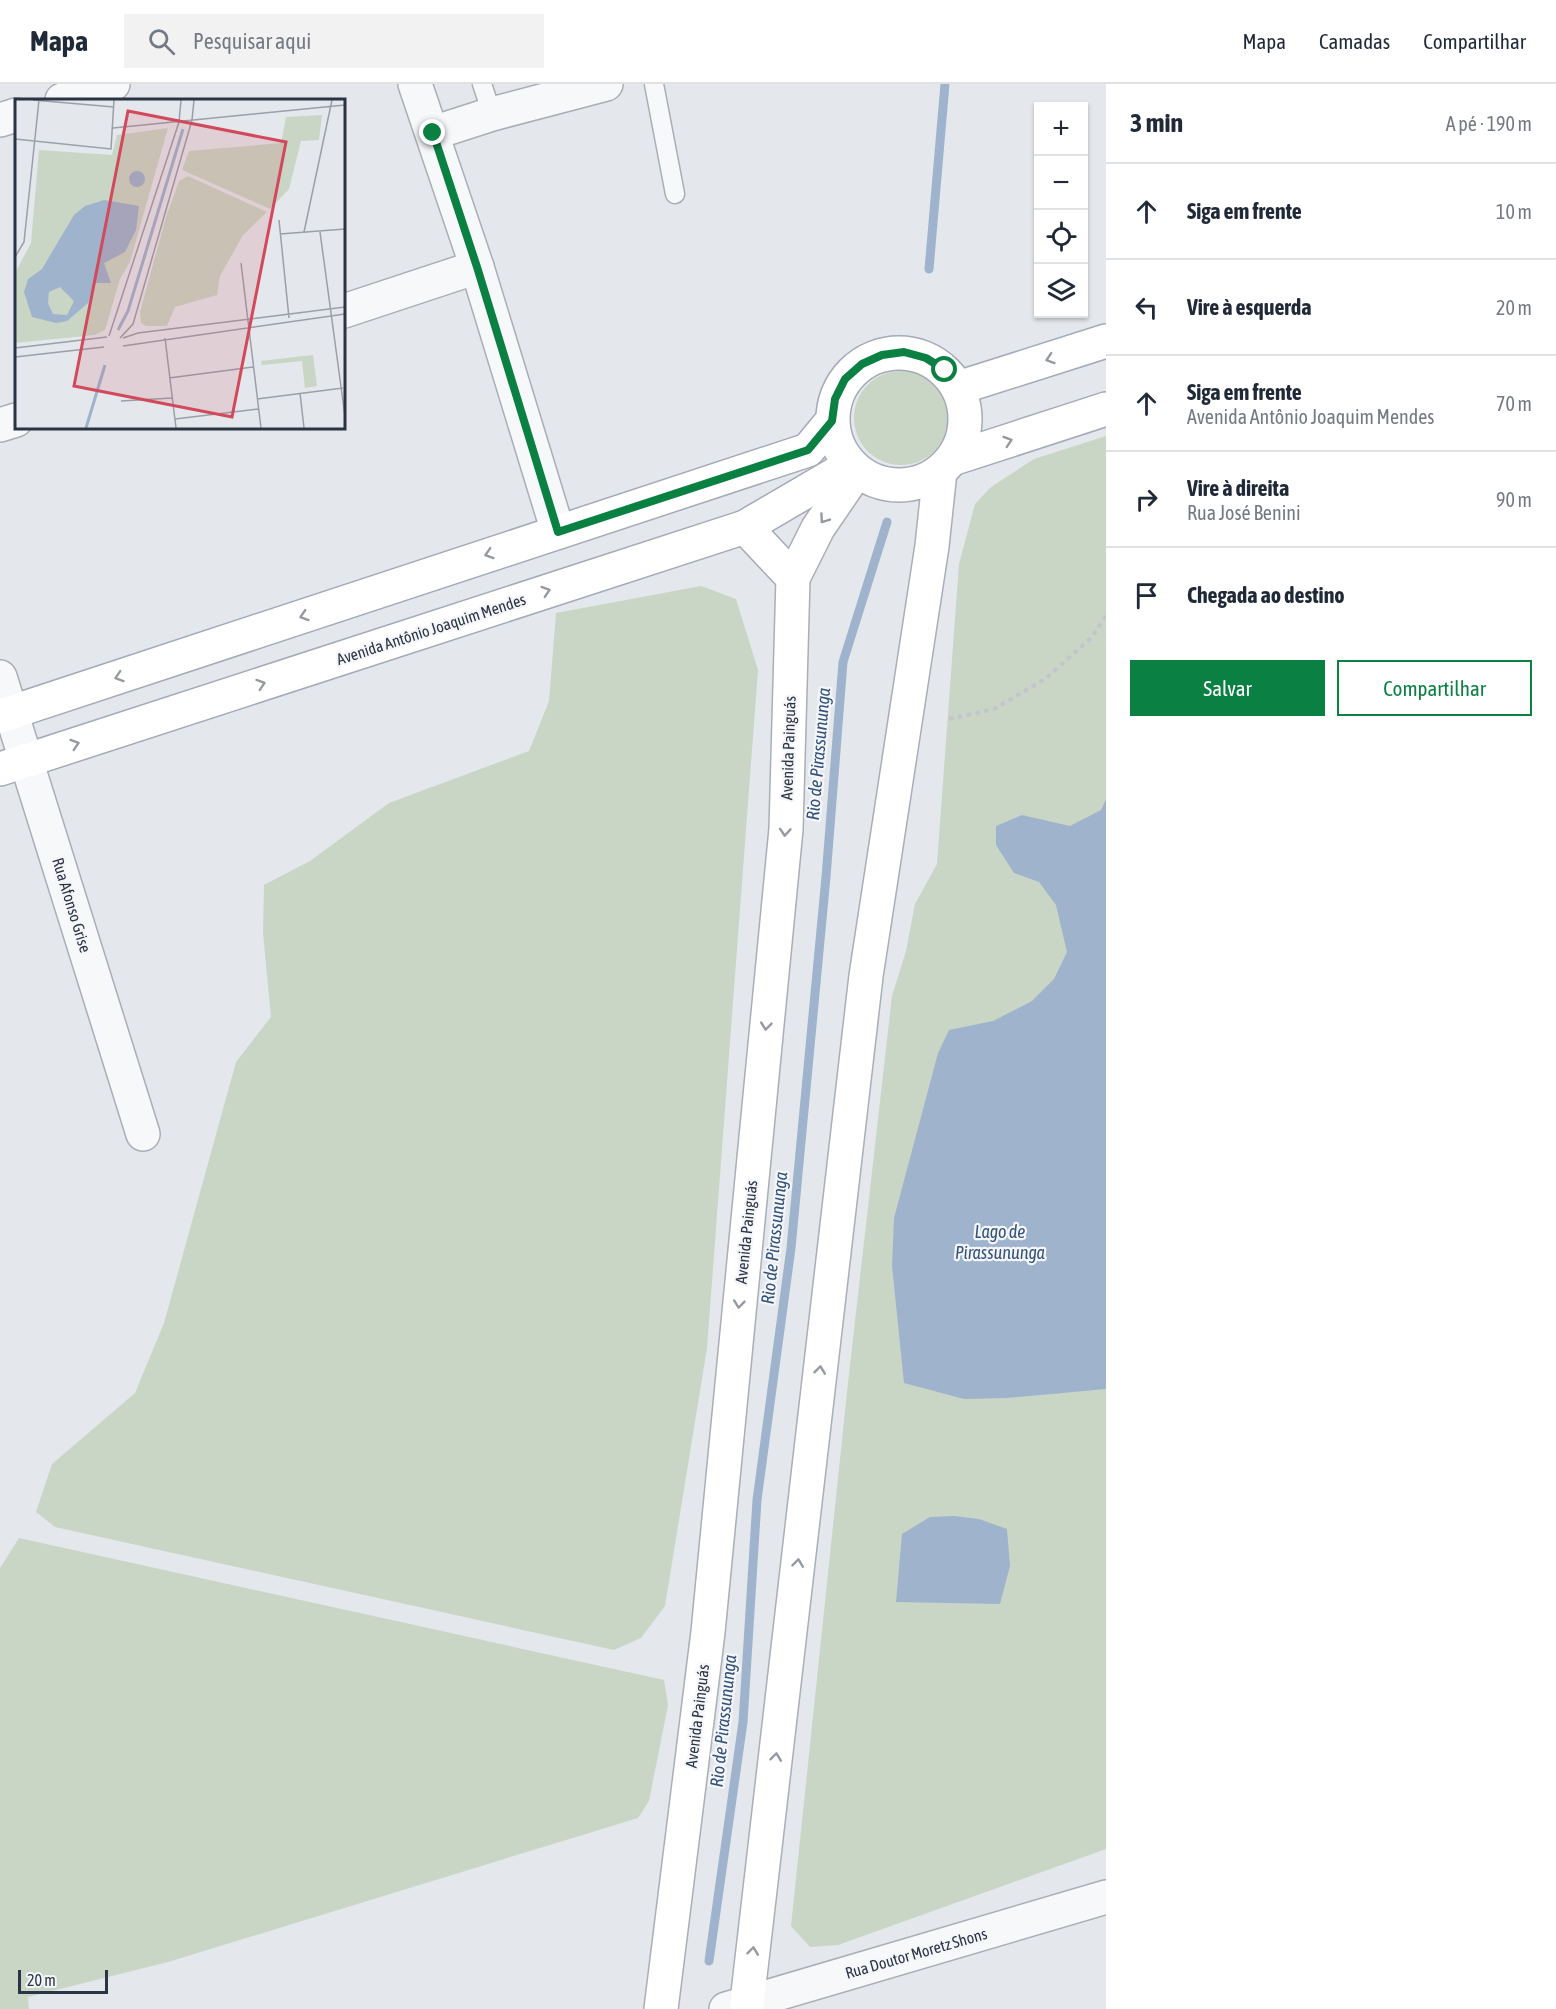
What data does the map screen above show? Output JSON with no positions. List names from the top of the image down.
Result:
{
  "streets": {
    "main road": ["Avenida Antônio Joaquim Mendes", "Avenida Painguás"],
    "street": ["Rua Afonso Grise", "Rua Doutor Moretz Shons"]
  },
  "crossings": [
    ["Avenida Antônio Joaquim Mendes", "Avenida Painguás"],
    ["Avenida Antônio Joaquim Mendes", "Rua Afonso Grise"]
  ],
  "water": ["Rio de Pirassununga", "Lago de Pirassununga"],
  "scale_bar": "20 m",
  "page": {
    "header": "Mapa",
    "search": "Pesquisar aqui",
    "nav": ["Mapa", "Camadas", "Compartilhar"],
    "heading": ["3 min", "A pé · 190 m"],
    "map_buttons": ["+", "−"],
    "list": [
      ["Siga em frente", "10 m"],
      ["Vire à esquerda", "20 m"],
      ["Siga em frente", "Avenida Antônio Joaquim Mendes", "70 m"],
      ["Vire à direita", "Rua José Benini", "90 m"],
      "Chegada ao destino"
    ],
    "buttons": ["Salvar", "Compartilhar"],
    "scale": "20 m"
  }
}
